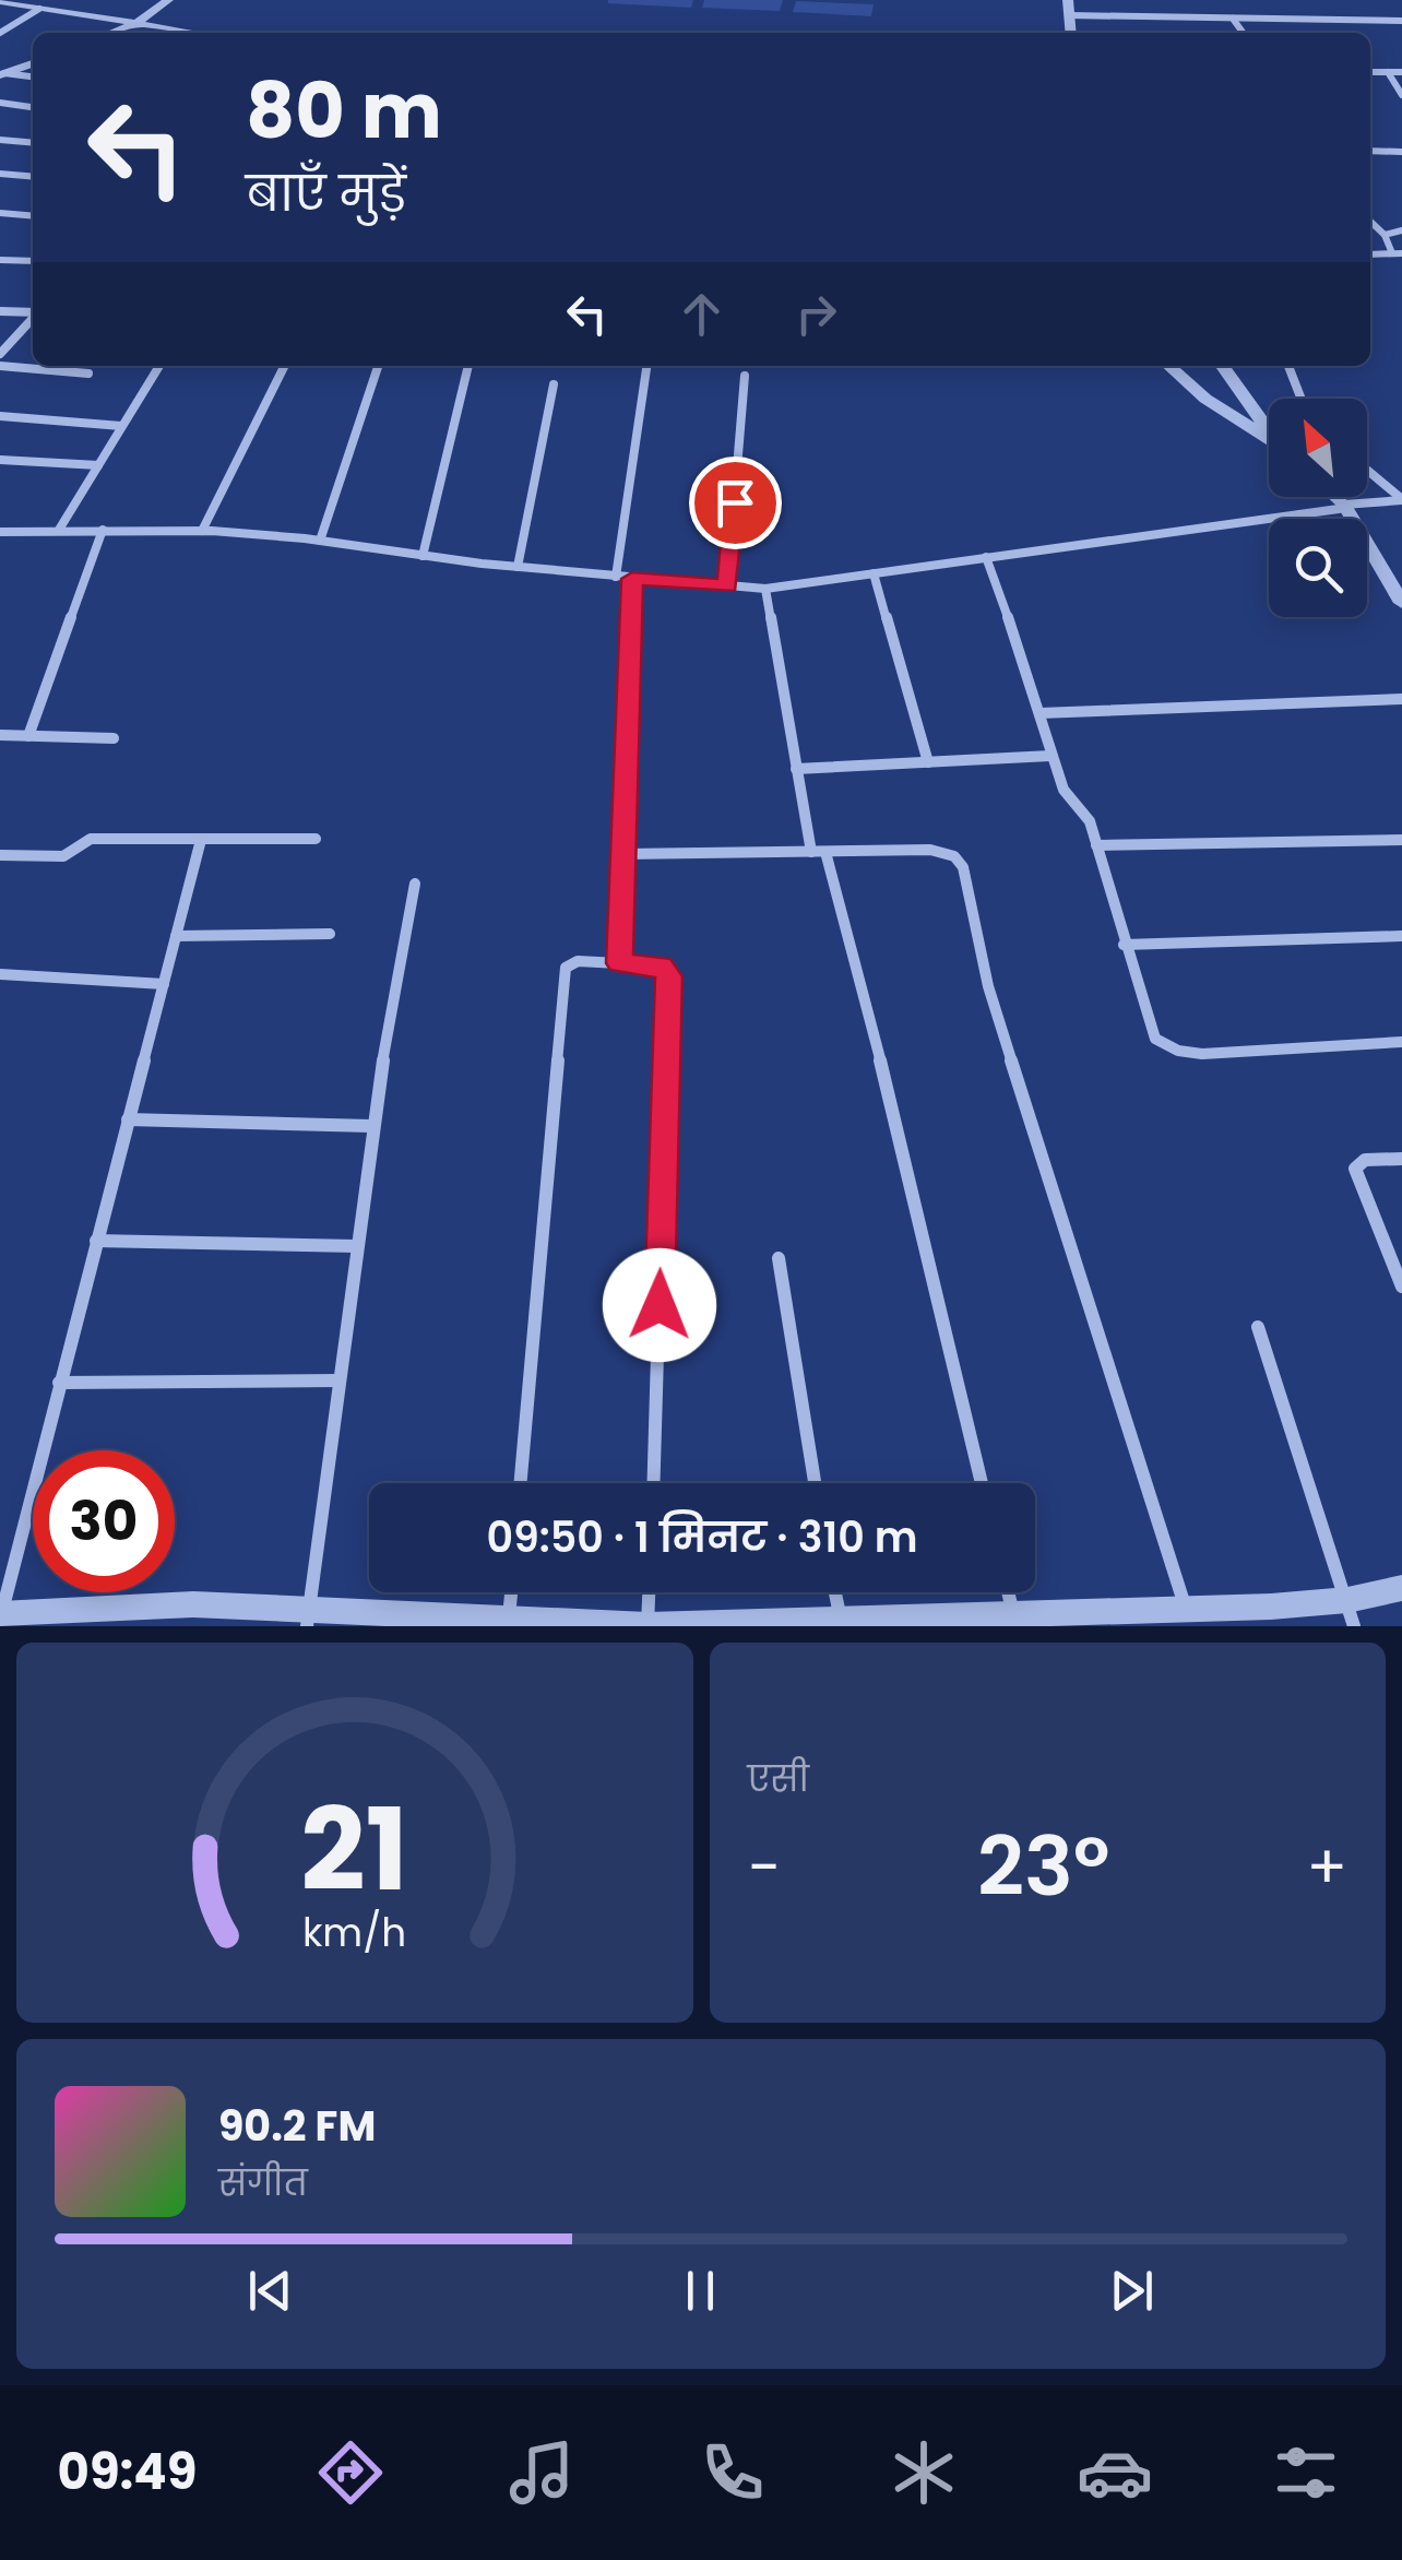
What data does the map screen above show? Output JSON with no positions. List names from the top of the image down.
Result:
{
  "north": "top left",
  "page": {
    "turn": ["80 m", "बाएँ मुड़ें"],
    "limit": "30",
    "trip": "09:50 · 1 मिनट · 310 m",
    "tile": "एसी",
    "heat": ["−", "23°", "+"],
    "song": ["90.2 FM", "संगीत"],
    "tabs": "09:49",
    "gauge": ["21", "km/h"]
  }
}
